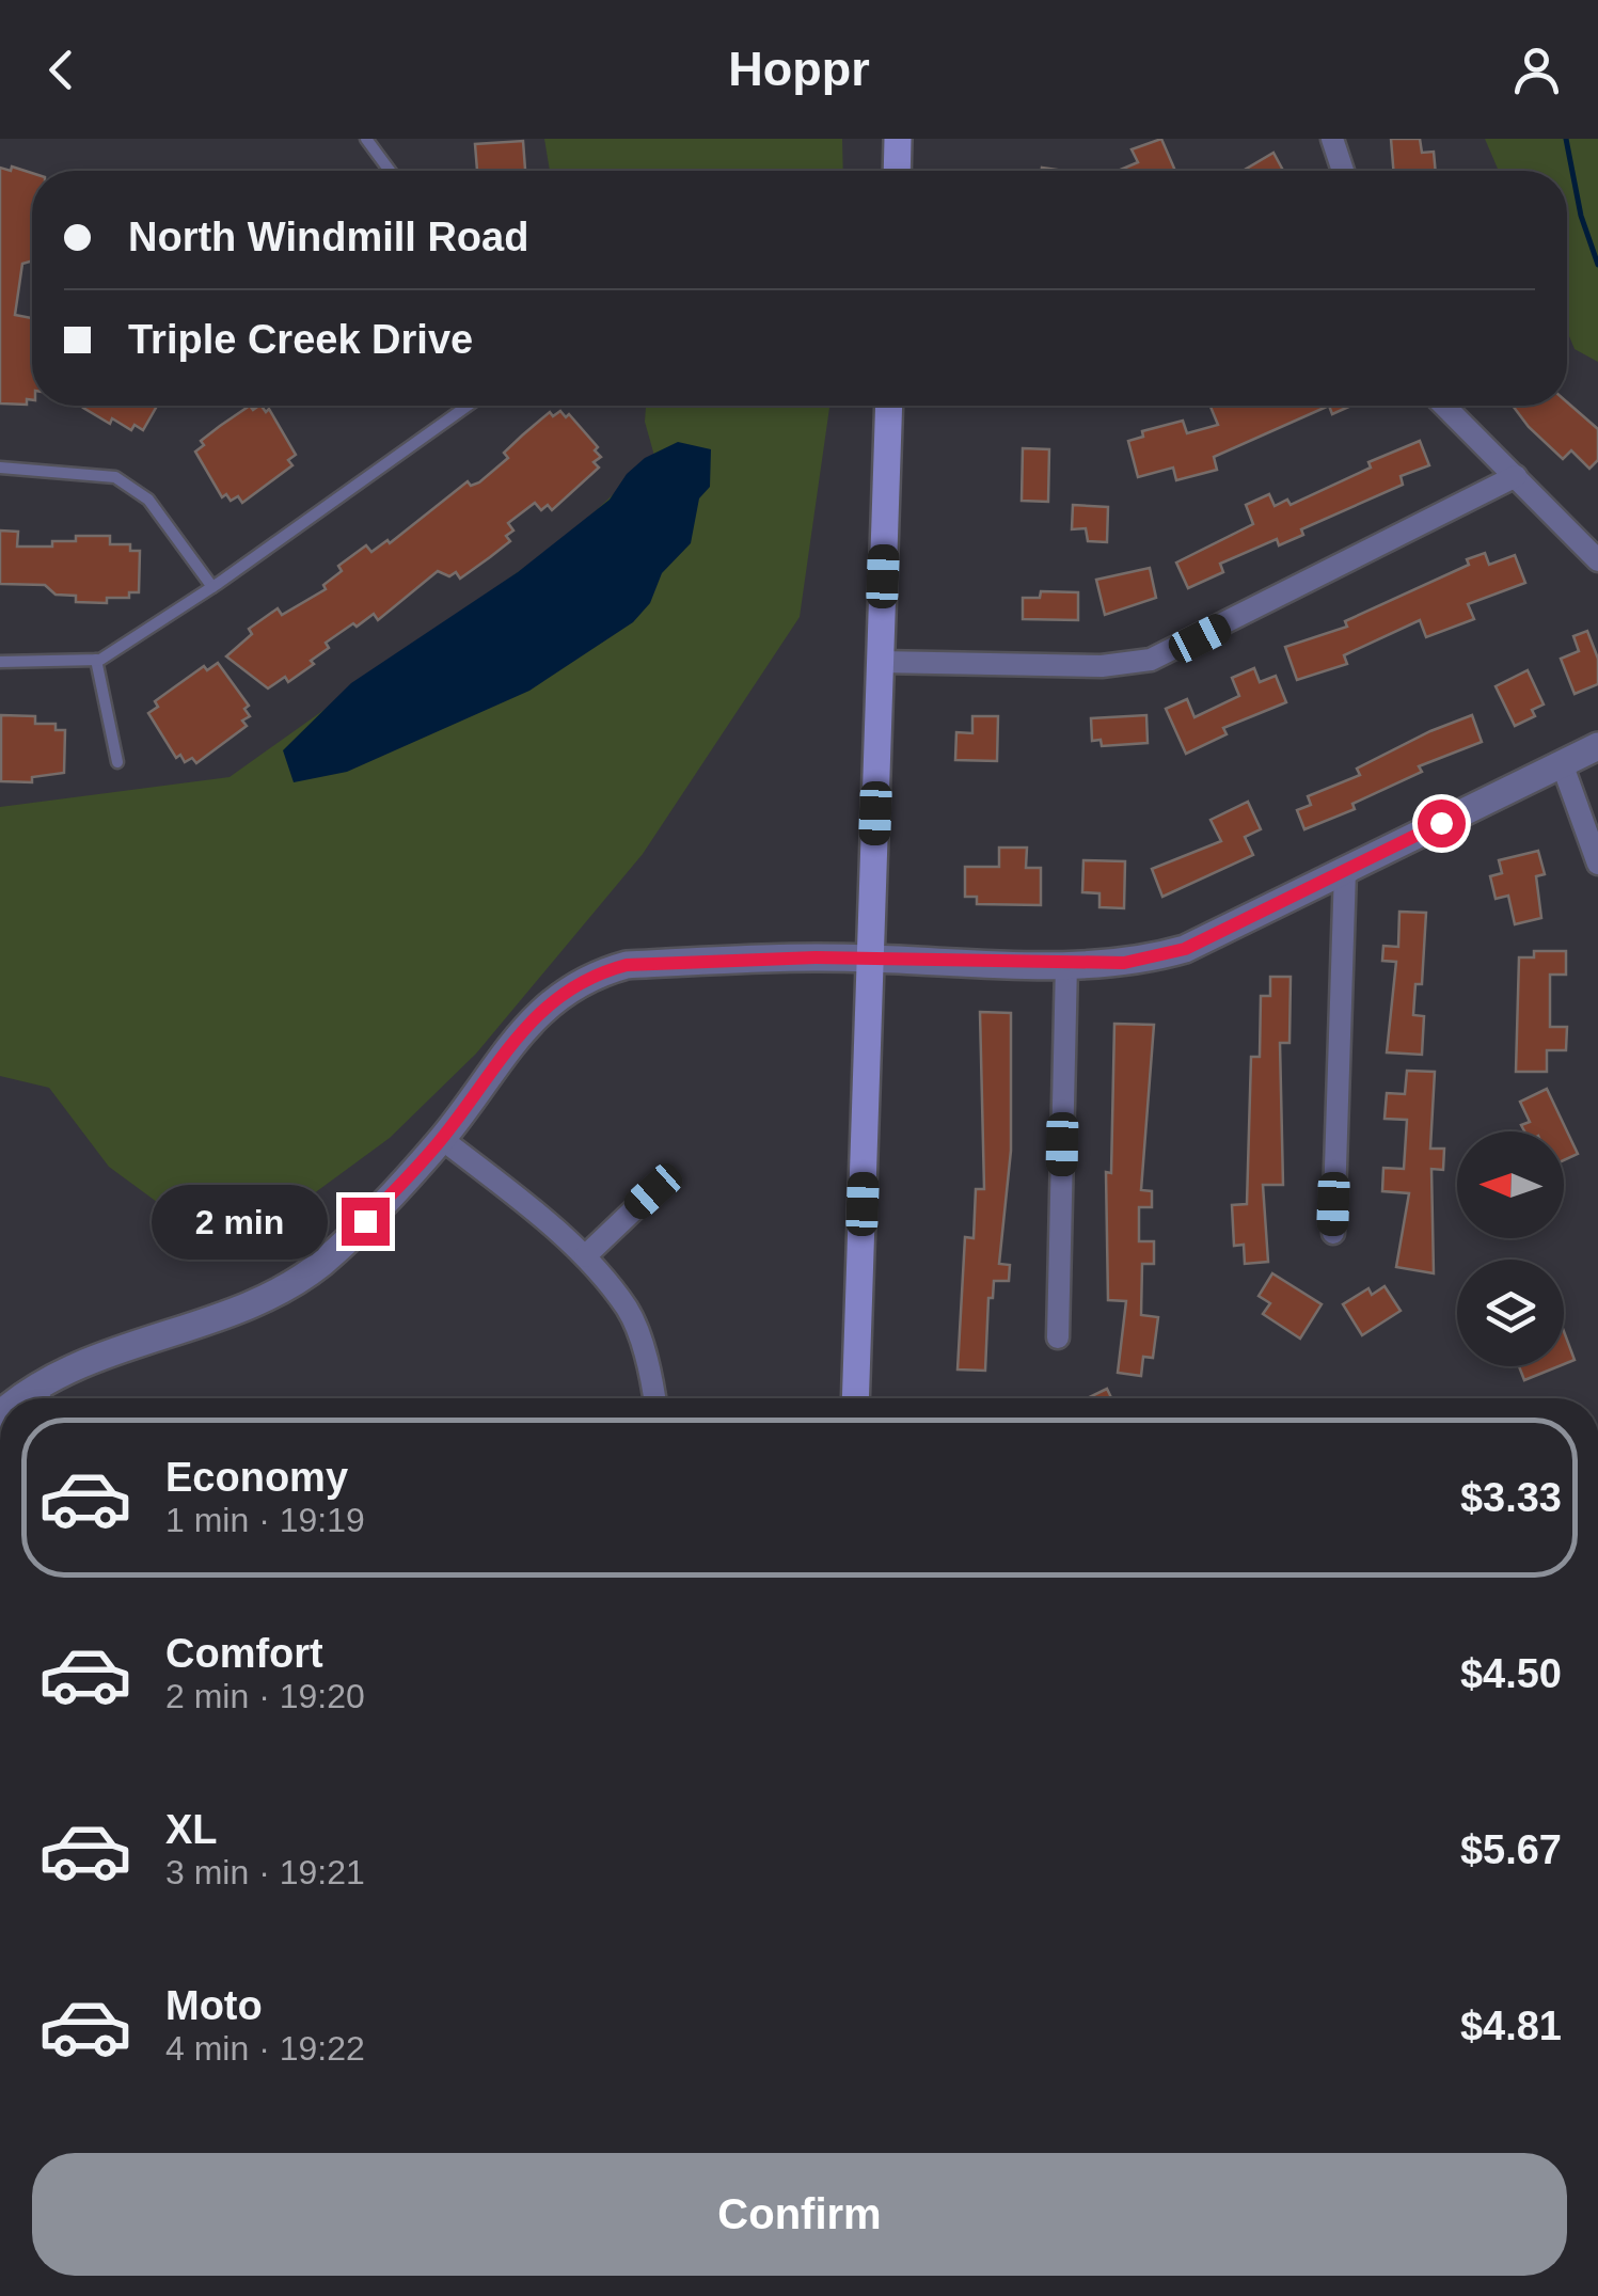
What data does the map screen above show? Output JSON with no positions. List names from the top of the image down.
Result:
{
  "north": "left",
  "page": {
    "header": "Hoppr",
    "banner": ["North Windmill Road", "Triple Creek Drive"],
    "bubble": "2 min",
    "list": [
      {
        "name": "Economy",
        "note": "1 min · 19:19",
        "value": "$3.33"
      },
      {
        "name": "Comfort",
        "note": "2 min · 19:20",
        "value": "$4.50"
      },
      {
        "name": "XL",
        "note": "3 min · 19:21",
        "value": "$5.67"
      },
      {
        "name": "Moto",
        "note": "4 min · 19:22",
        "value": "$4.81"
      }
    ],
    "buttons": "Confirm"
  }
}
